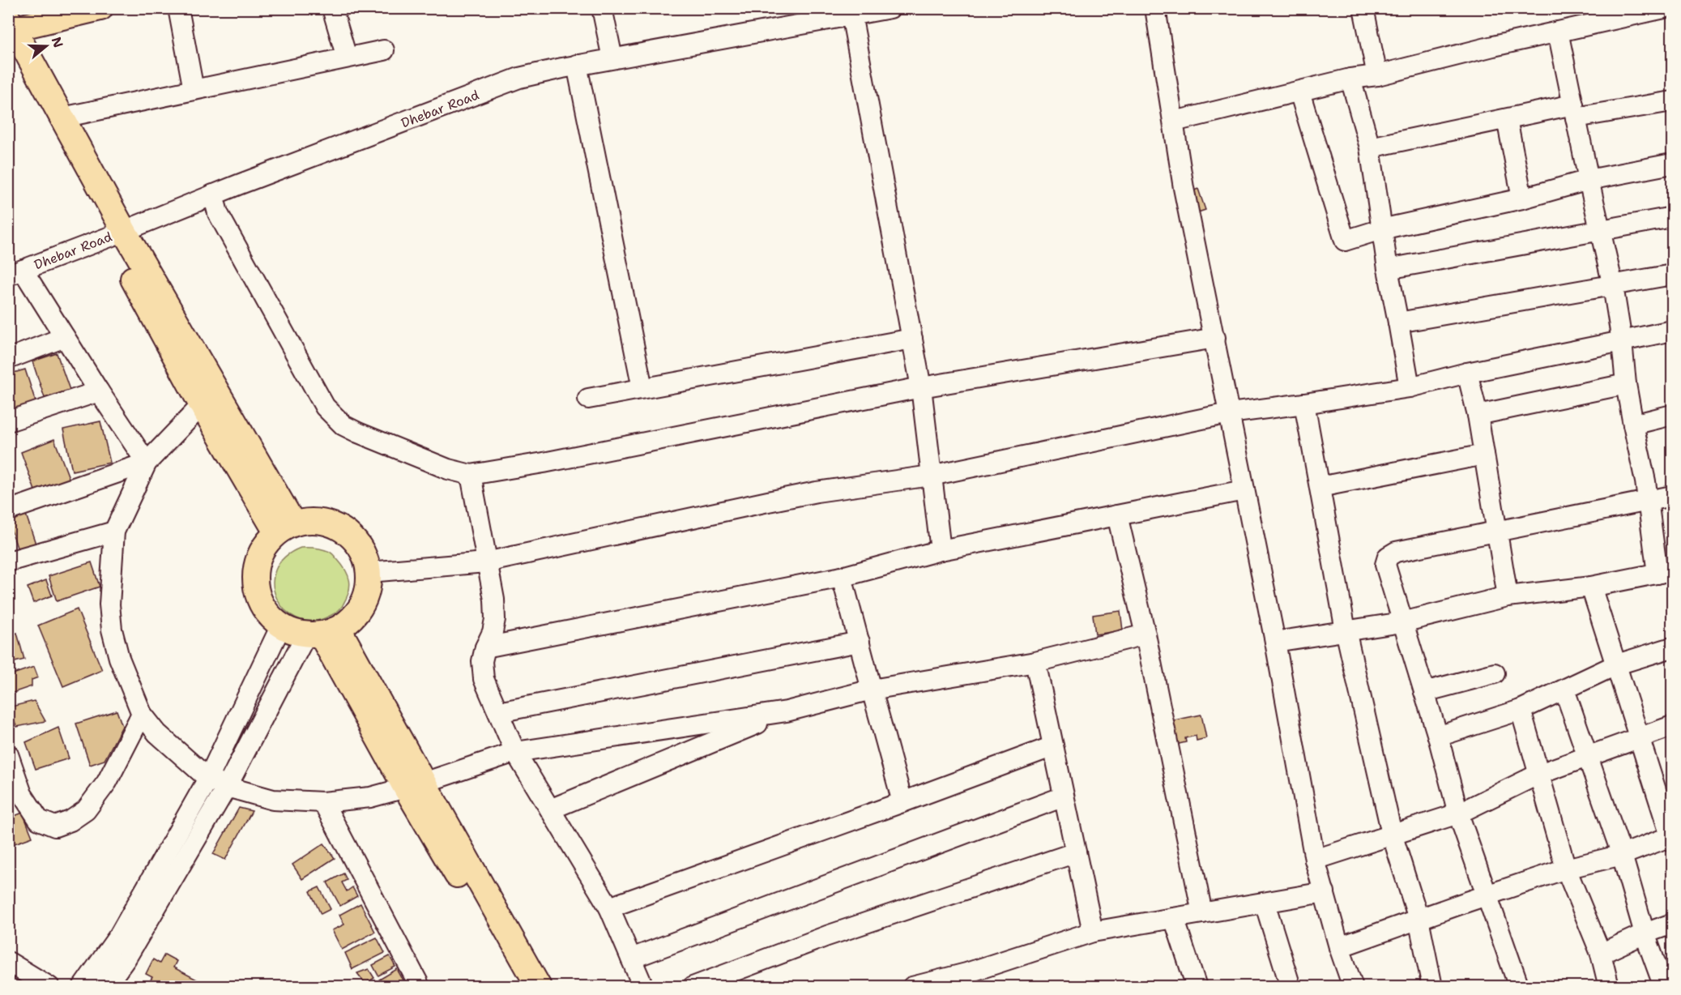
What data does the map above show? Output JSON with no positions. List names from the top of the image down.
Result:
{
  "streets": {
    "street": ["Dhebar Road"]
  },
  "north": "right"
}
